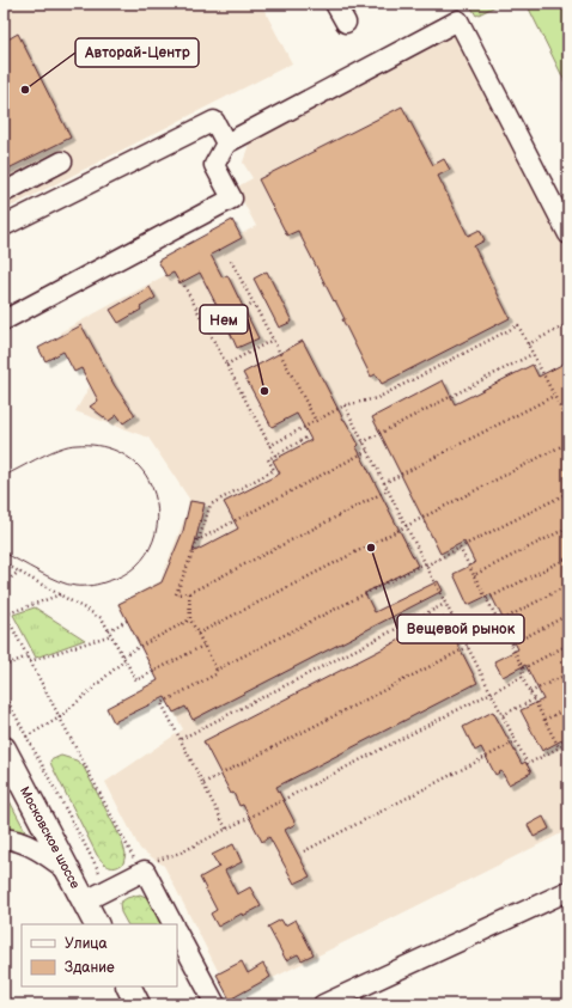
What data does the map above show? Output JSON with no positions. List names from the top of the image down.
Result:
{
  "streets": {
    "main road": ["Московское шоссе"]
  },
  "places": ["Авторай-Центр", "Нем", "Вещевой рынок"],
  "legend": ["Улица", "Здание"]
}
